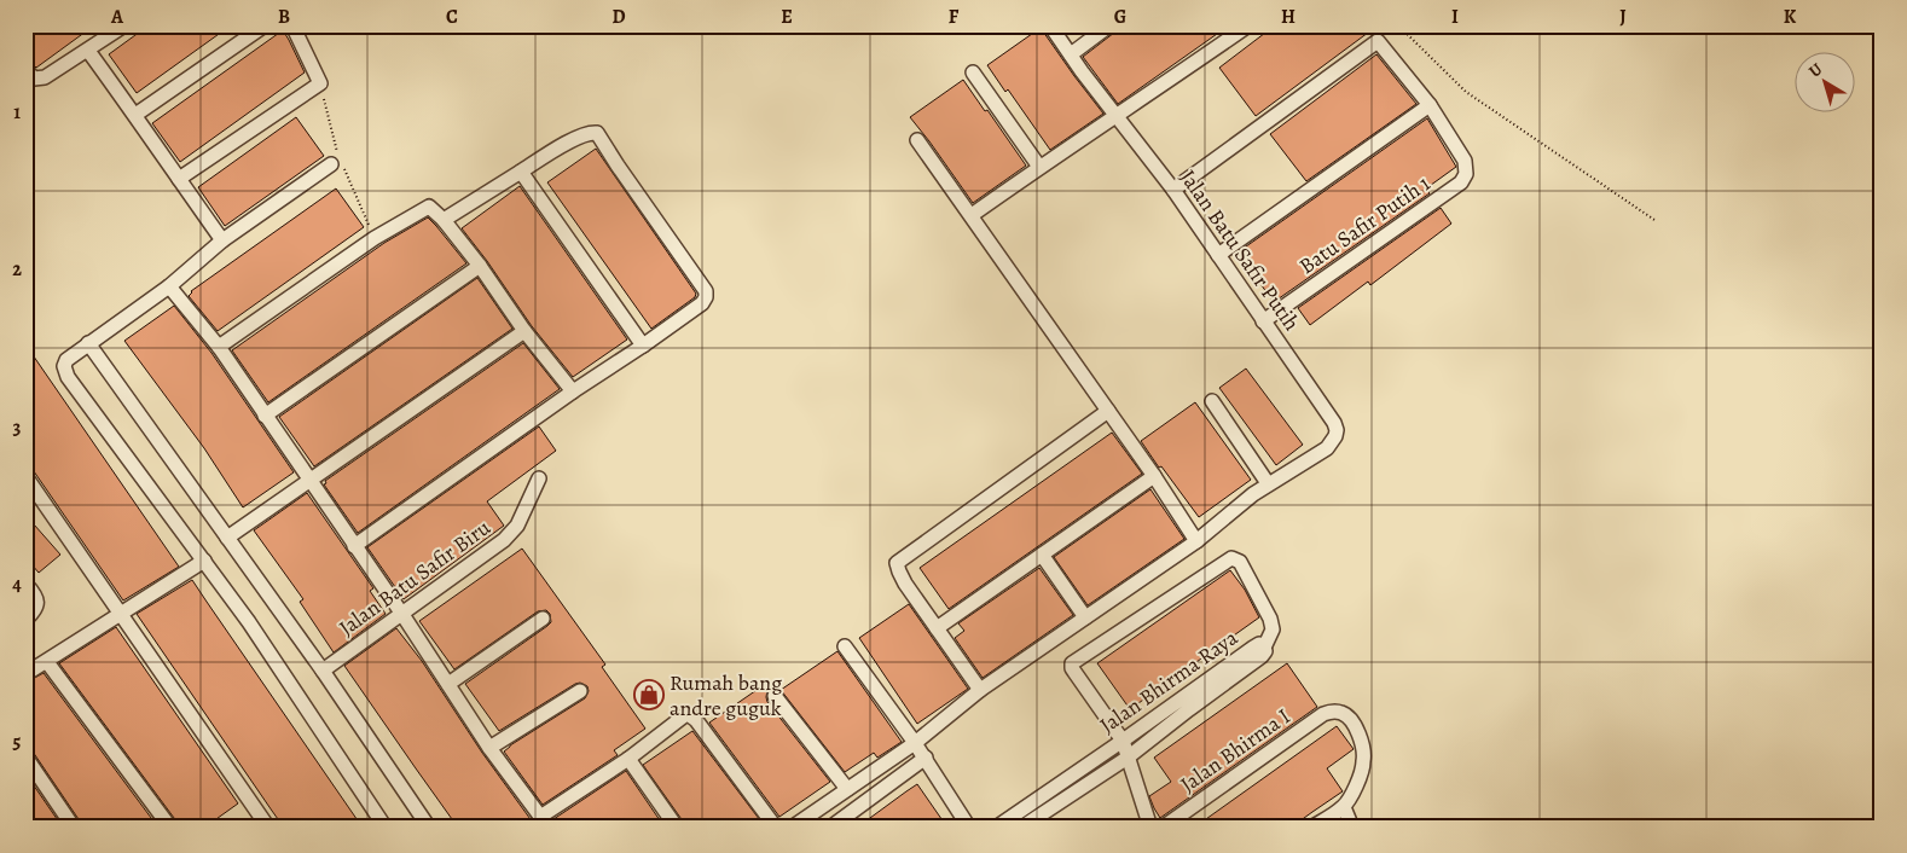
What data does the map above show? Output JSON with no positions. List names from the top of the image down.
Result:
{
  "streets": {
    "street": [
      "Batu Safir Putih 1",
      "Jalan Batu Safir Putih",
      "Jalan Batu Safir Biru",
      "Jalan Bhirma Raya",
      "Jalan Bhirma I"
    ]
  },
  "crossings": [
    ["Batu Safir Putih 1", "Jalan Batu Safir Putih"]
  ],
  "places": {
    "shop": ["Rumah bang andre guguk"]
  },
  "north": "top left",
  "grid": {
    "columns": [
      "A",
      "B",
      "C",
      "D",
      "E",
      "F",
      "G",
      "H",
      "I",
      "J",
      "K"
    ],
    "rows": [
      "1",
      "2",
      "3",
      "4",
      "5"
    ]
  }
}
